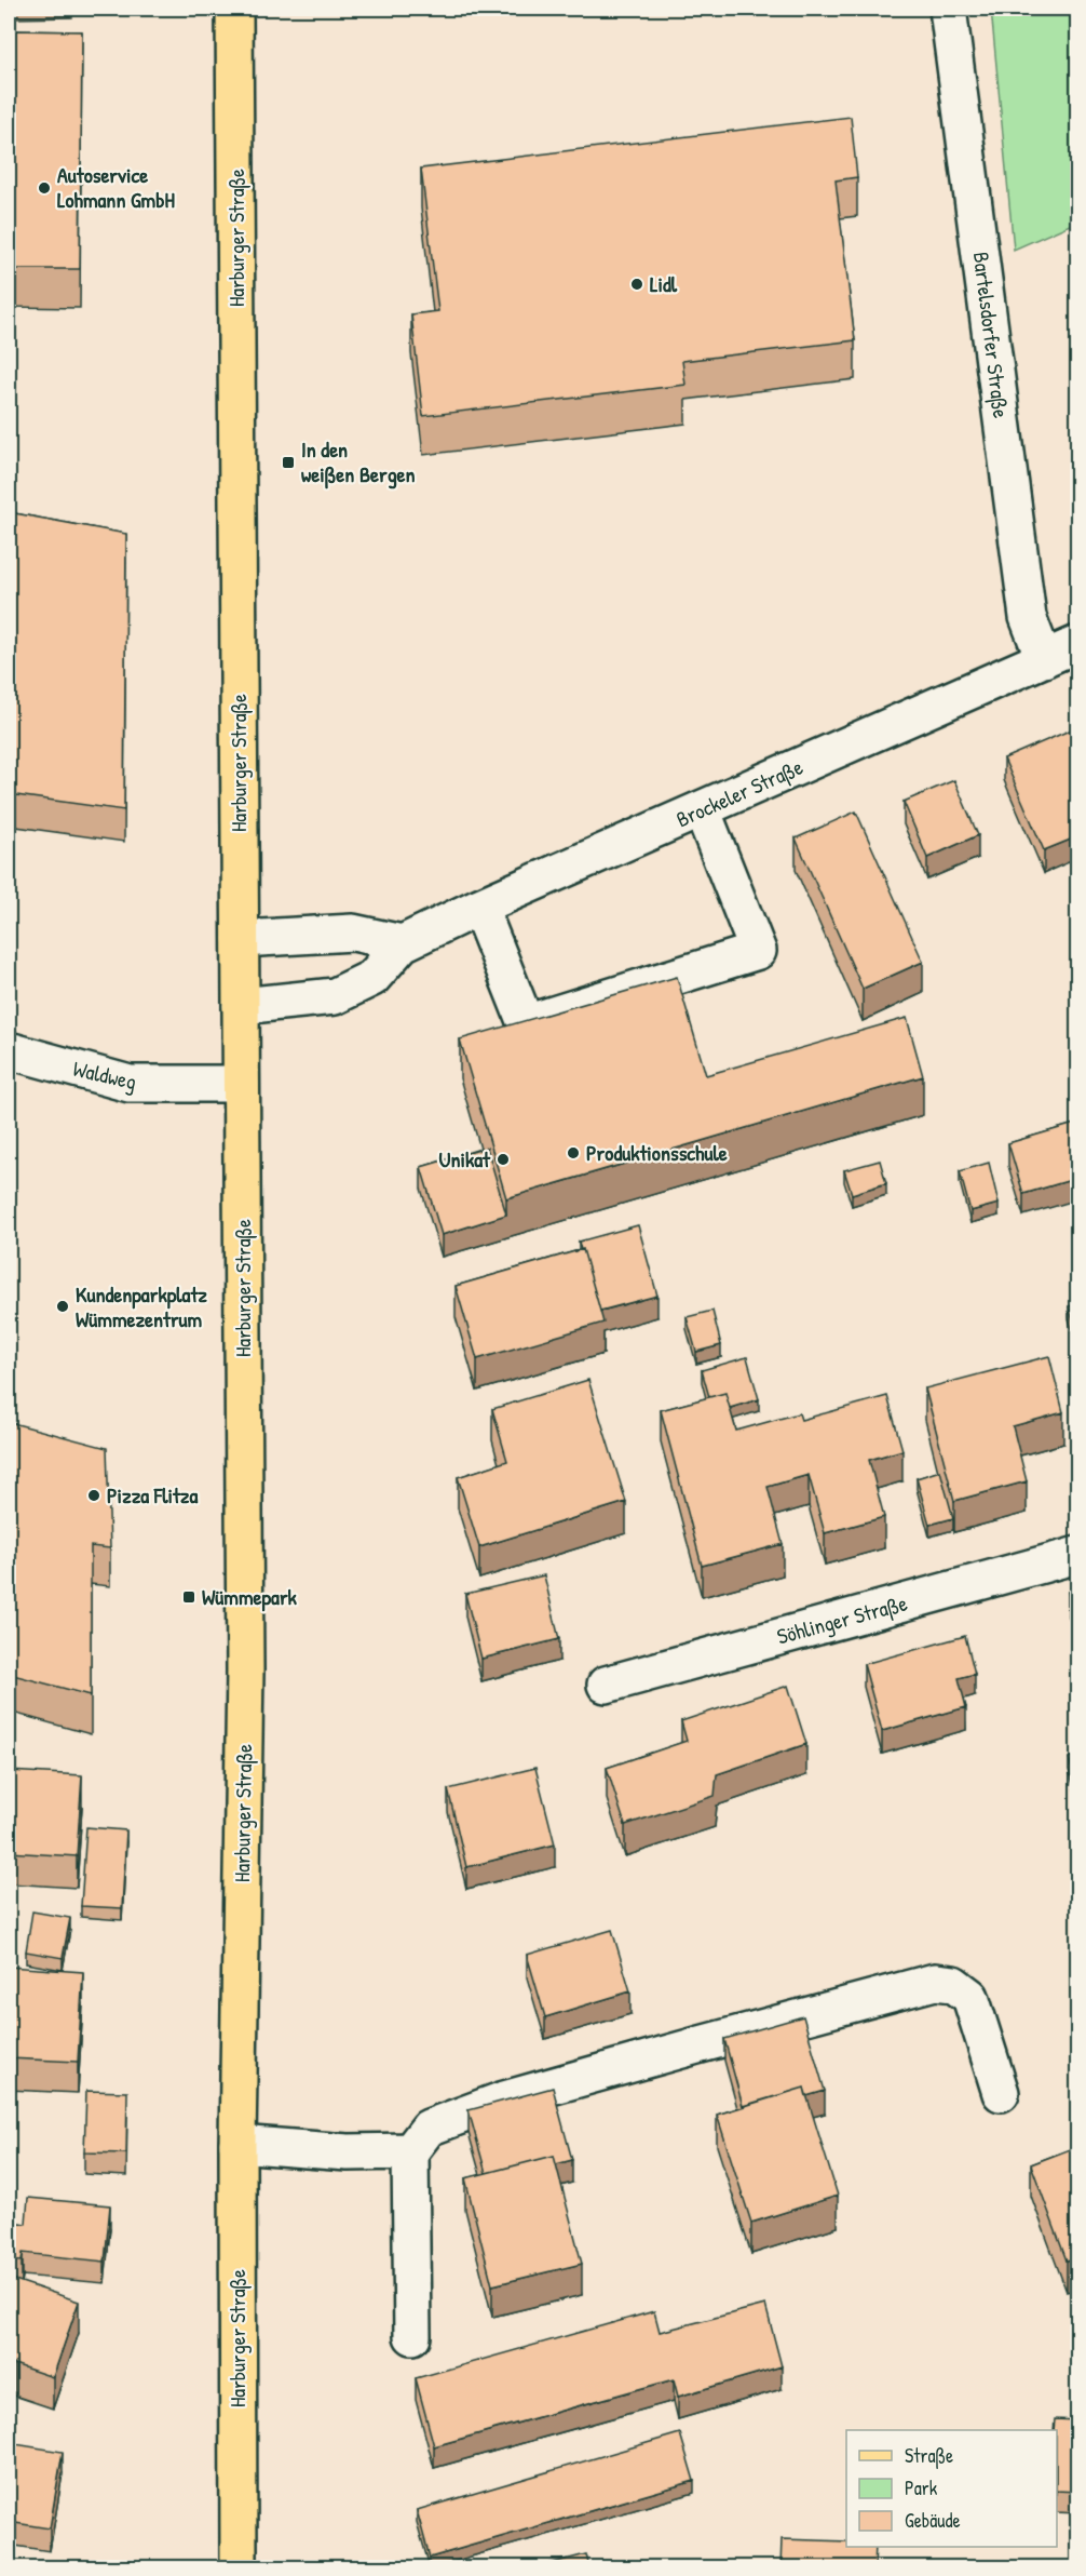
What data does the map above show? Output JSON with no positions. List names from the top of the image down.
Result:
{
  "streets": {
    "main road": ["Harburger Straße"],
    "street": [
      "Bartelsdorfer Straße",
      "Brockeler Straße",
      "Waldweg",
      "Söhlinger Straße"
    ]
  },
  "crossings": [
    ["Harburger Straße", "Brockeler Straße"],
    ["Harburger Straße", "Waldweg"],
    ["Bartelsdorfer Straße", "Brockeler Straße"]
  ],
  "places": {
    "other": [
      "Autoservice Lohmann GmbH",
      "Lidl",
      "Produktionsschule",
      "Unikat",
      "Kundenparkplatz Wümmezentrum",
      "Pizza Flitza"
    ],
    "transit": ["In den weißen Bergen", "Wümmepark"]
  },
  "legend": ["Straße", "Park", "Gebäude"]
}
